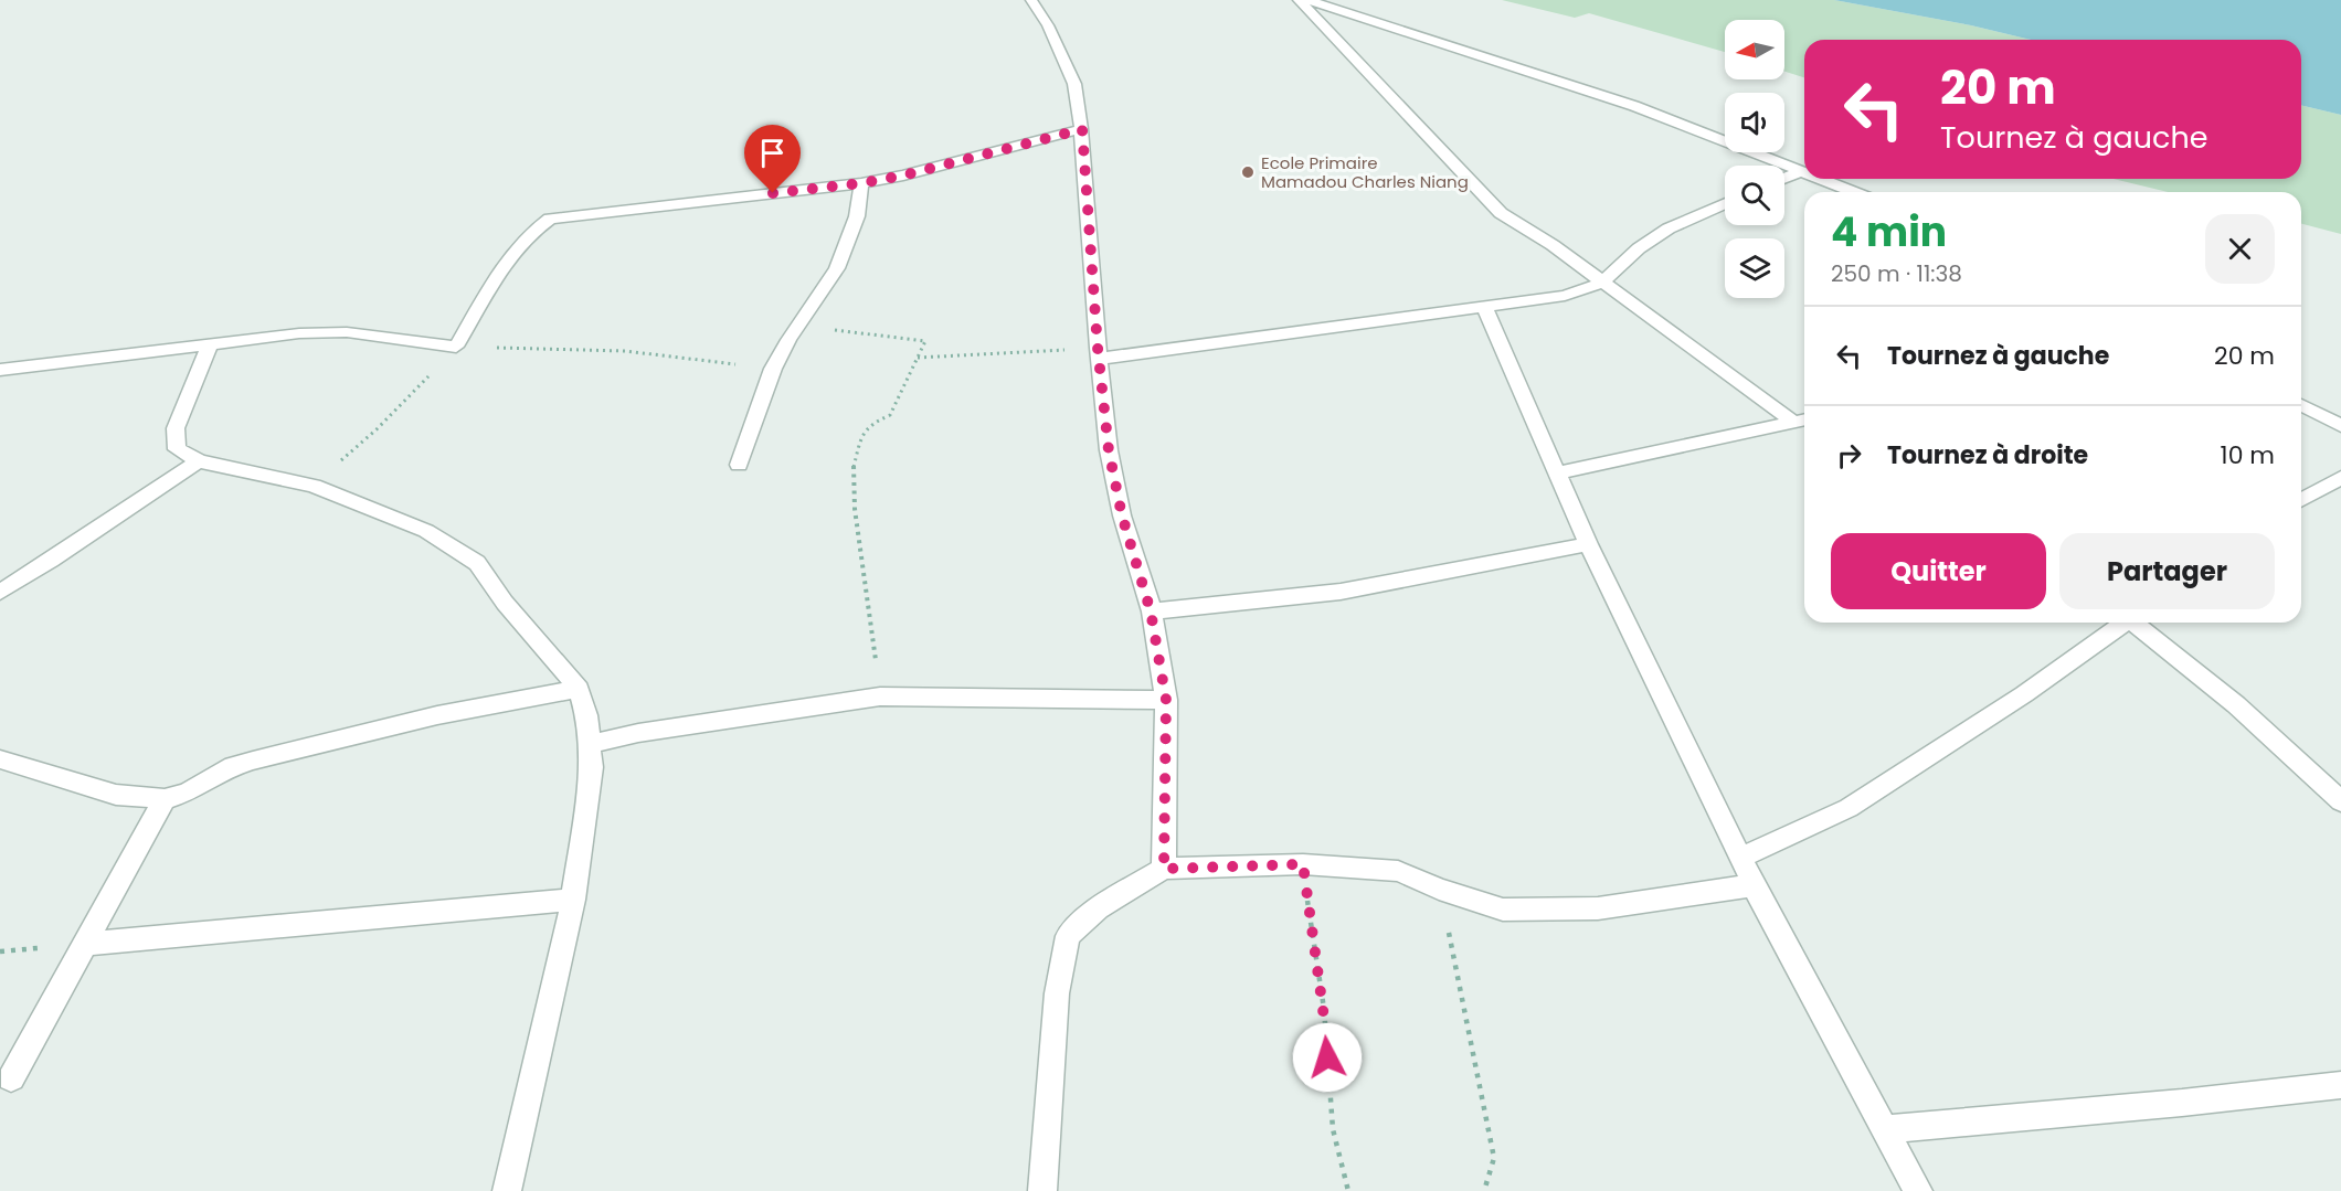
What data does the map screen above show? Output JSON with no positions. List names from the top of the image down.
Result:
{
  "places": ["Ecole Primaire Mamadou Charles Niang"],
  "north": "left",
  "page": {
    "turn": ["20 m", "Tournez à gauche"],
    "heading": ["4 min", "250 m · 11:38"],
    "list": [
      {
        "name": "Tournez à gauche",
        "value": "20 m"
      },
      {
        "name": "Tournez à droite",
        "value": "10 m"
      }
    ],
    "buttons": ["Quitter", "Partager"]
  }
}
